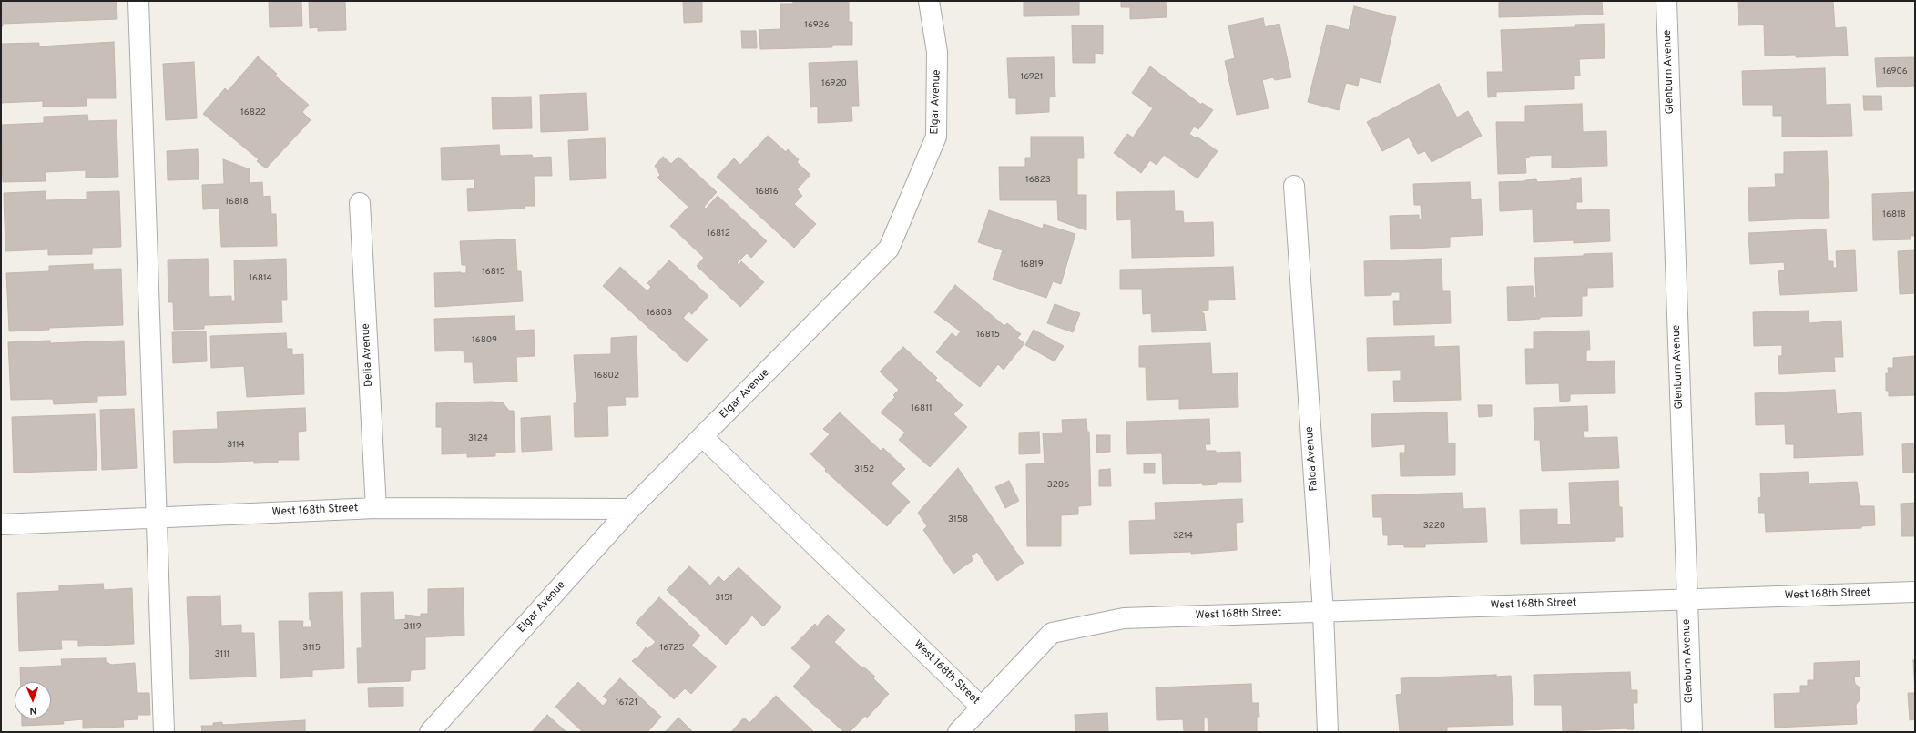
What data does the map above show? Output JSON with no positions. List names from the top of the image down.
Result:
{
  "streets": {
    "street": [
      "Glenburn Avenue",
      "Elgar Avenue",
      "Delia Avenue",
      "Falda Avenue",
      "West 168th Street"
    ]
  },
  "crossings": [
    ["Glenburn Avenue", "West 168th Street"],
    ["Elgar Avenue", "West 168th Street"],
    ["Delia Avenue", "West 168th Street"],
    ["Falda Avenue", "West 168th Street"]
  ],
  "house_numbers": [
    "16926",
    "16906",
    "16921",
    "16920",
    "16822",
    "16823",
    "16816",
    "16818",
    "16818",
    "16812",
    "16819",
    "16815",
    "16814",
    "16808",
    "16815",
    "16809",
    "16802",
    "16811",
    "3124",
    "3114",
    "3152",
    "3206",
    "3158",
    "3220",
    "3214",
    "3151",
    "3119",
    "3115",
    "16725",
    "3111",
    "16721"
  ],
  "north": "bottom"
}
